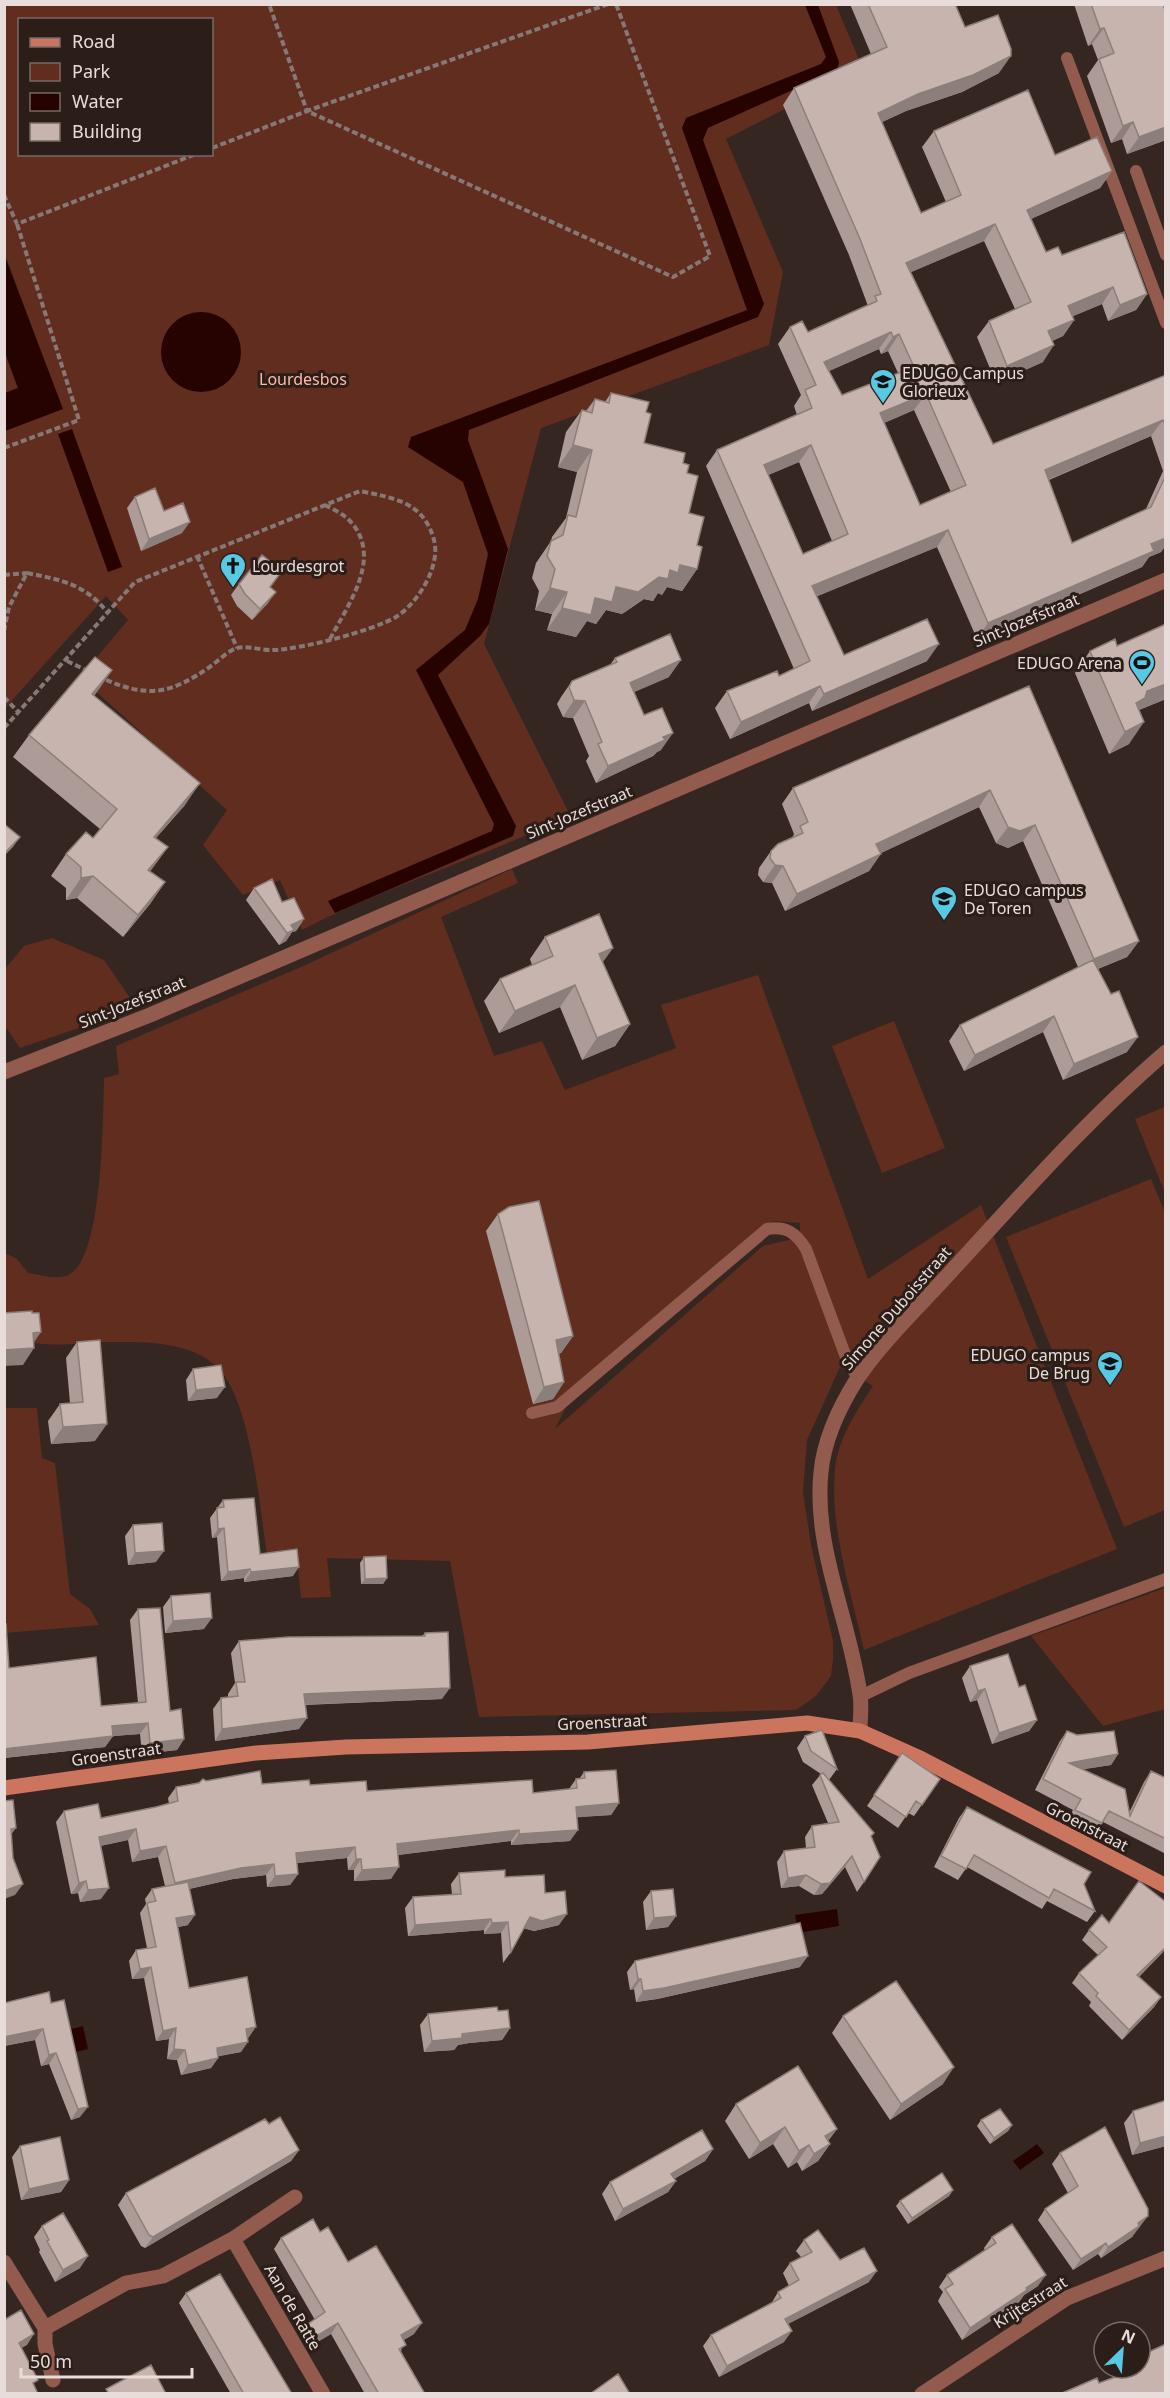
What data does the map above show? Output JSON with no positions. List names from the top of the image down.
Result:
{
  "streets": {
    "street": [
      "Sint-Jozefstraat",
      "Simone Duboisstraat",
      "Groenstraat",
      "Krijtestraat",
      "Aan de Ratte"
    ]
  },
  "crossings": [
    ["Simone Duboisstraat", "Groenstraat"]
  ],
  "parks": ["Lourdesbos"],
  "places": {
    "school or university": ["EDUGO Campus Glorieux", "EDUGO campus De Toren", "EDUGO campus De Brug"],
    "church": ["Lourdesgrot"],
    "sports": ["EDUGO Arena"]
  },
  "legend": [
    "Road",
    "Park",
    "Water",
    "Building"
  ],
  "scale_bar": "50 m",
  "north": "top right"
}
